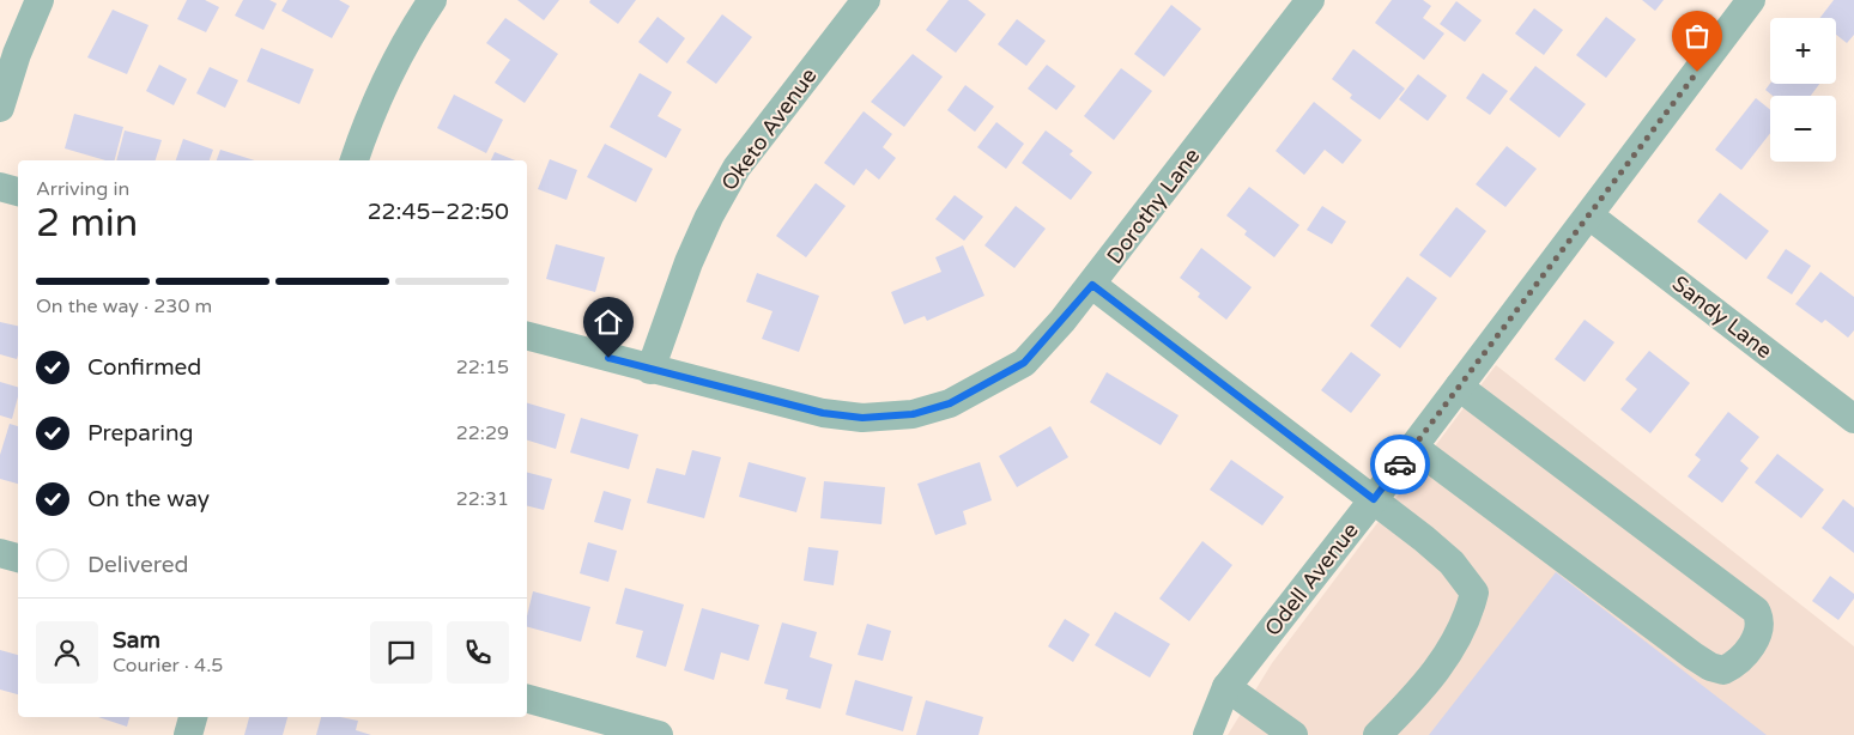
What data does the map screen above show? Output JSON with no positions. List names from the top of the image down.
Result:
{
  "streets": {
    "street": [
      "Oketo Avenue",
      "Dorothy Lane",
      "Sandy Lane",
      "Odell Avenue"
    ]
  },
  "crossings": [
    ["Oketo Avenue", "Dorothy Lane"],
    ["Sandy Lane", "Odell Avenue"]
  ],
  "page": {
    "map_buttons": ["+", "−"],
    "heading": ["2 min", "Arriving in", "22:45–22:50"],
    "panel": ["Sam", "Courier · 4.5"],
    "bar": "On the way · 230 m",
    "list": [
      ["Confirmed", "22:15"],
      ["Preparing", "22:29"],
      ["On the way", "22:31"],
      "Delivered"
    ]
  }
}
